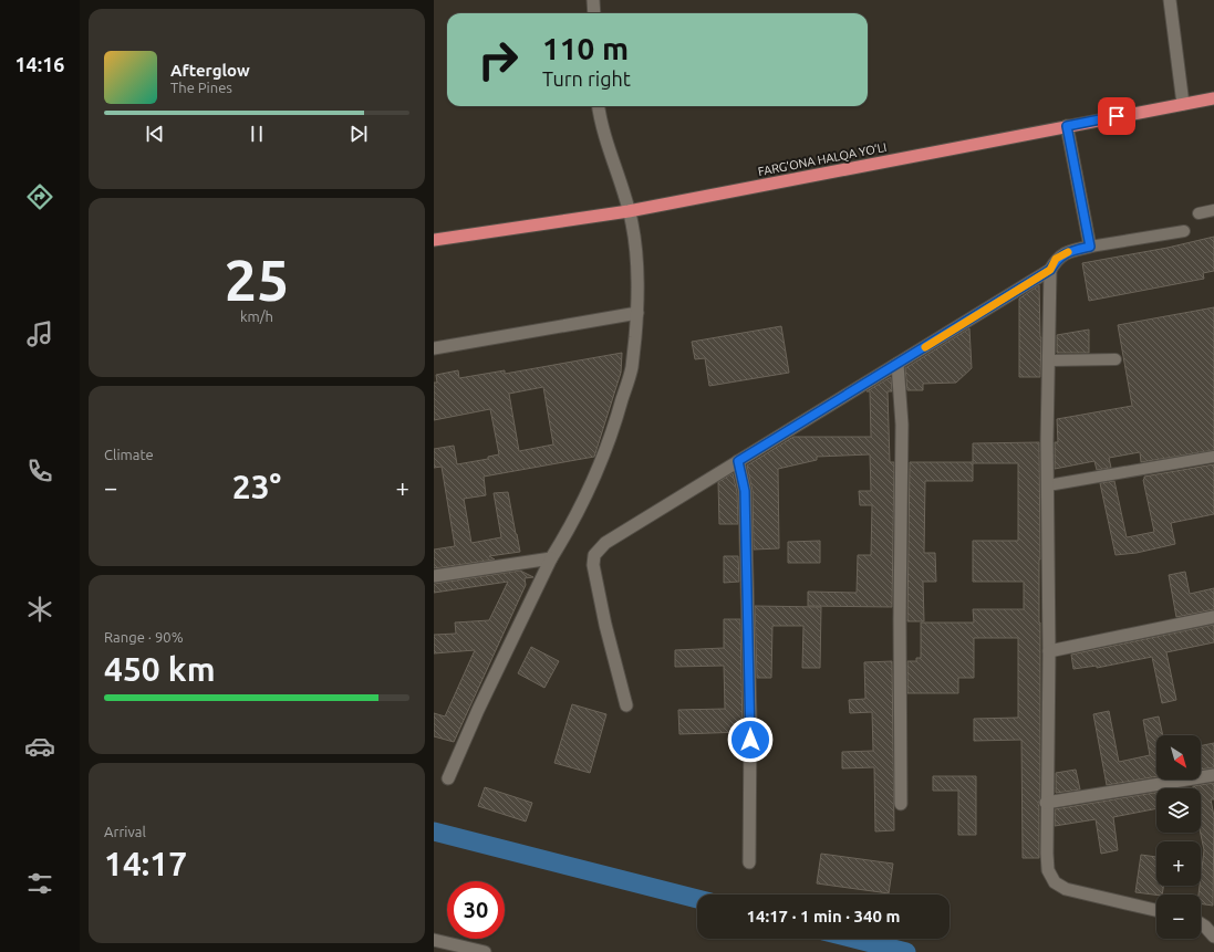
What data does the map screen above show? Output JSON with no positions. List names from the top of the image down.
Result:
{
  "streets": {
    "highway": ["FARG‘ONA HALQA YO‘LI"]
  },
  "north": "bottom right",
  "page": {
    "tabs": "14:16",
    "turn": ["110 m", "Turn right"],
    "song": ["Afterglow", "The Pines"],
    "tile": [
      ["25", "km/h"],
      "Climate",
      ["Range · 90%", "450 km"],
      ["Arrival", "14:17"]
    ],
    "heat": ["−", "23°", "+"],
    "map_buttons": ["+", "−"],
    "limit": "30",
    "trip": "14:17 · 1 min · 340 m"
  }
}
